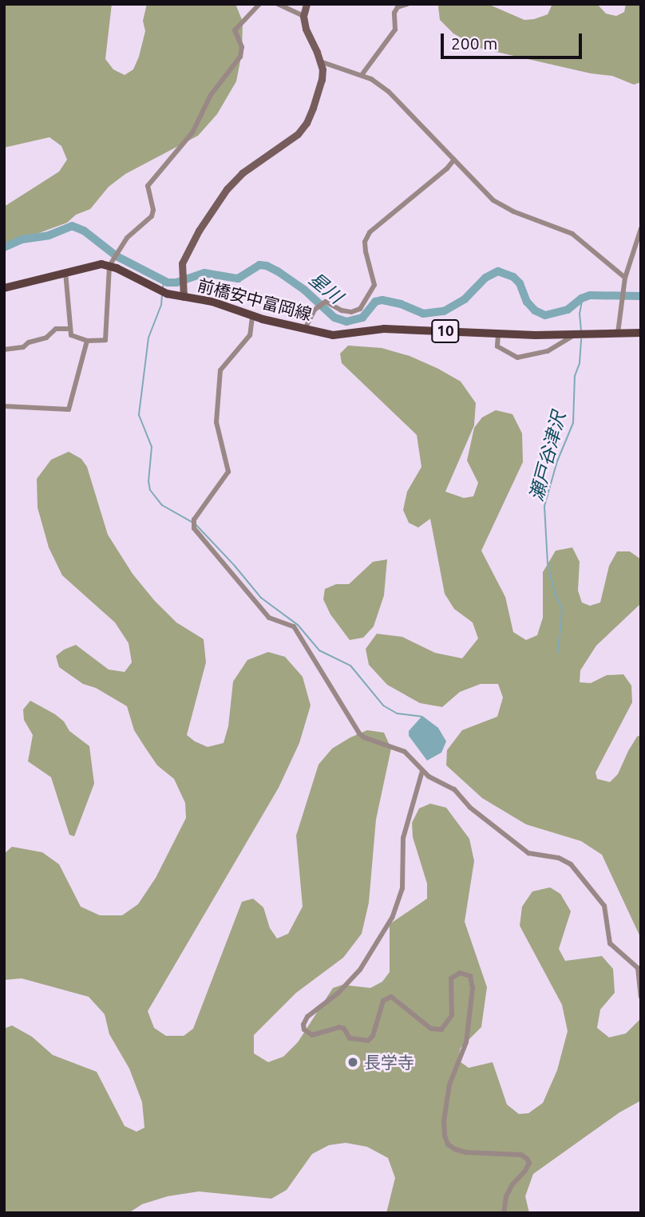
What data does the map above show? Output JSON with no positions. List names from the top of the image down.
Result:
{
  "streets": {
    "main road": ["前橋安中富岡線", "10"]
  },
  "water": ["星川", "瀬戸谷津沢"],
  "places": ["長学寺"],
  "scale_bar": "200 m"
}
